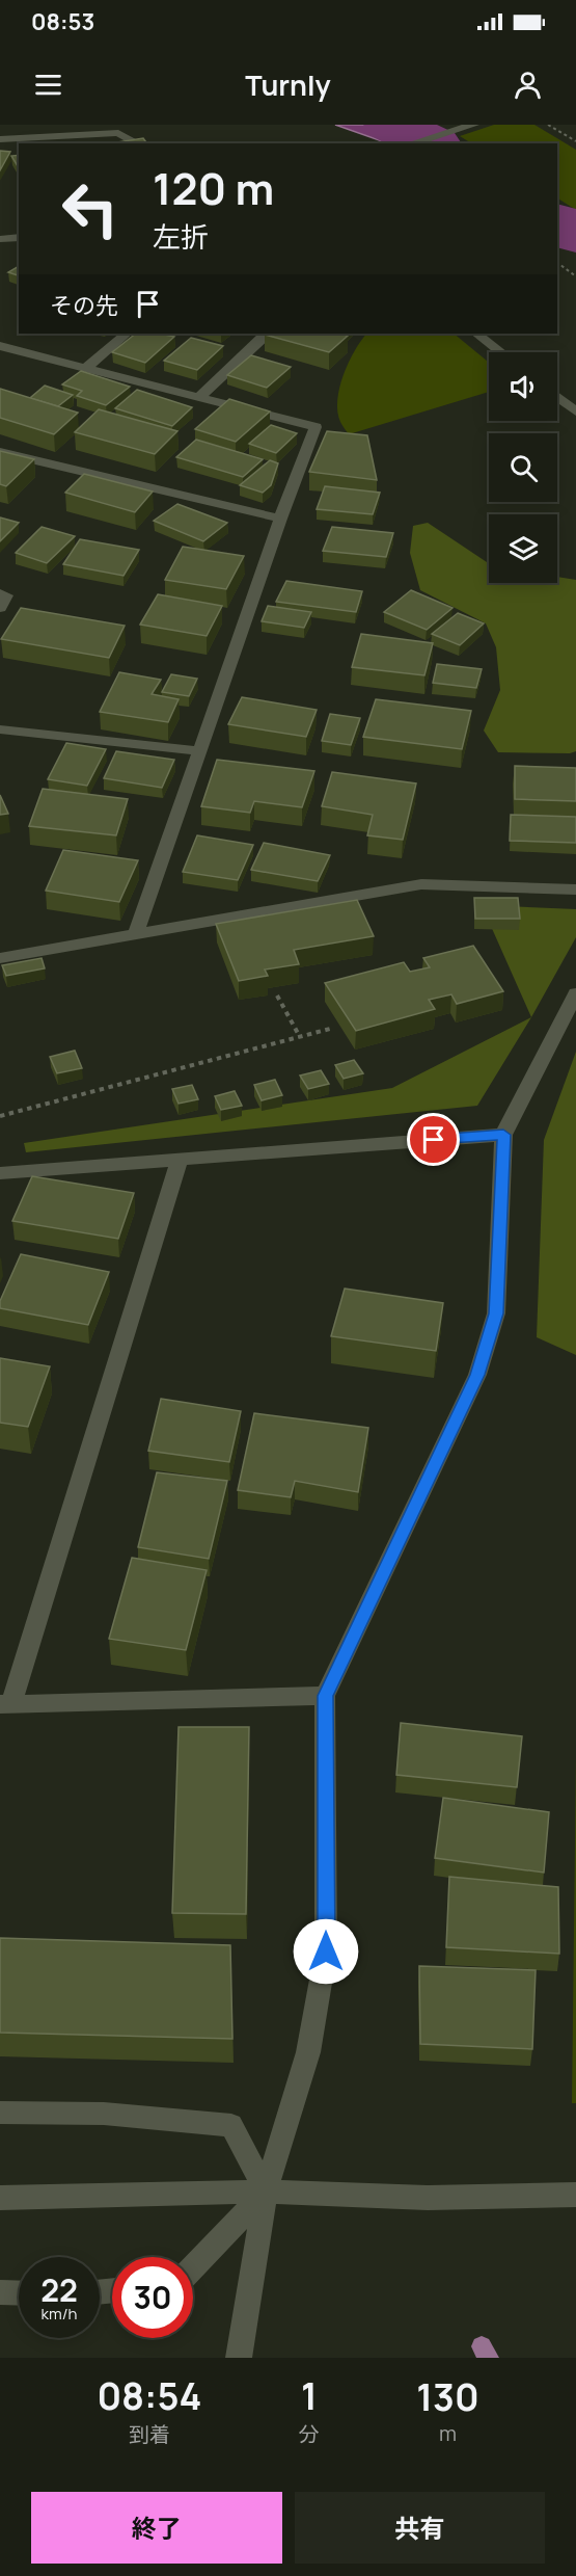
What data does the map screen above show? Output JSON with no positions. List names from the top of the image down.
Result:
{
  "page": {
    "status": "08:53",
    "header": "Turnly",
    "turn": ["120 m", "左折"],
    "then": "その先",
    "speed": "22 km/h",
    "limit": "30",
    "eta": [
      "08:54",
      "到着",
      "1",
      "分",
      "130",
      "m"
    ],
    "buttons": ["終了", "共有"]
  }
}
